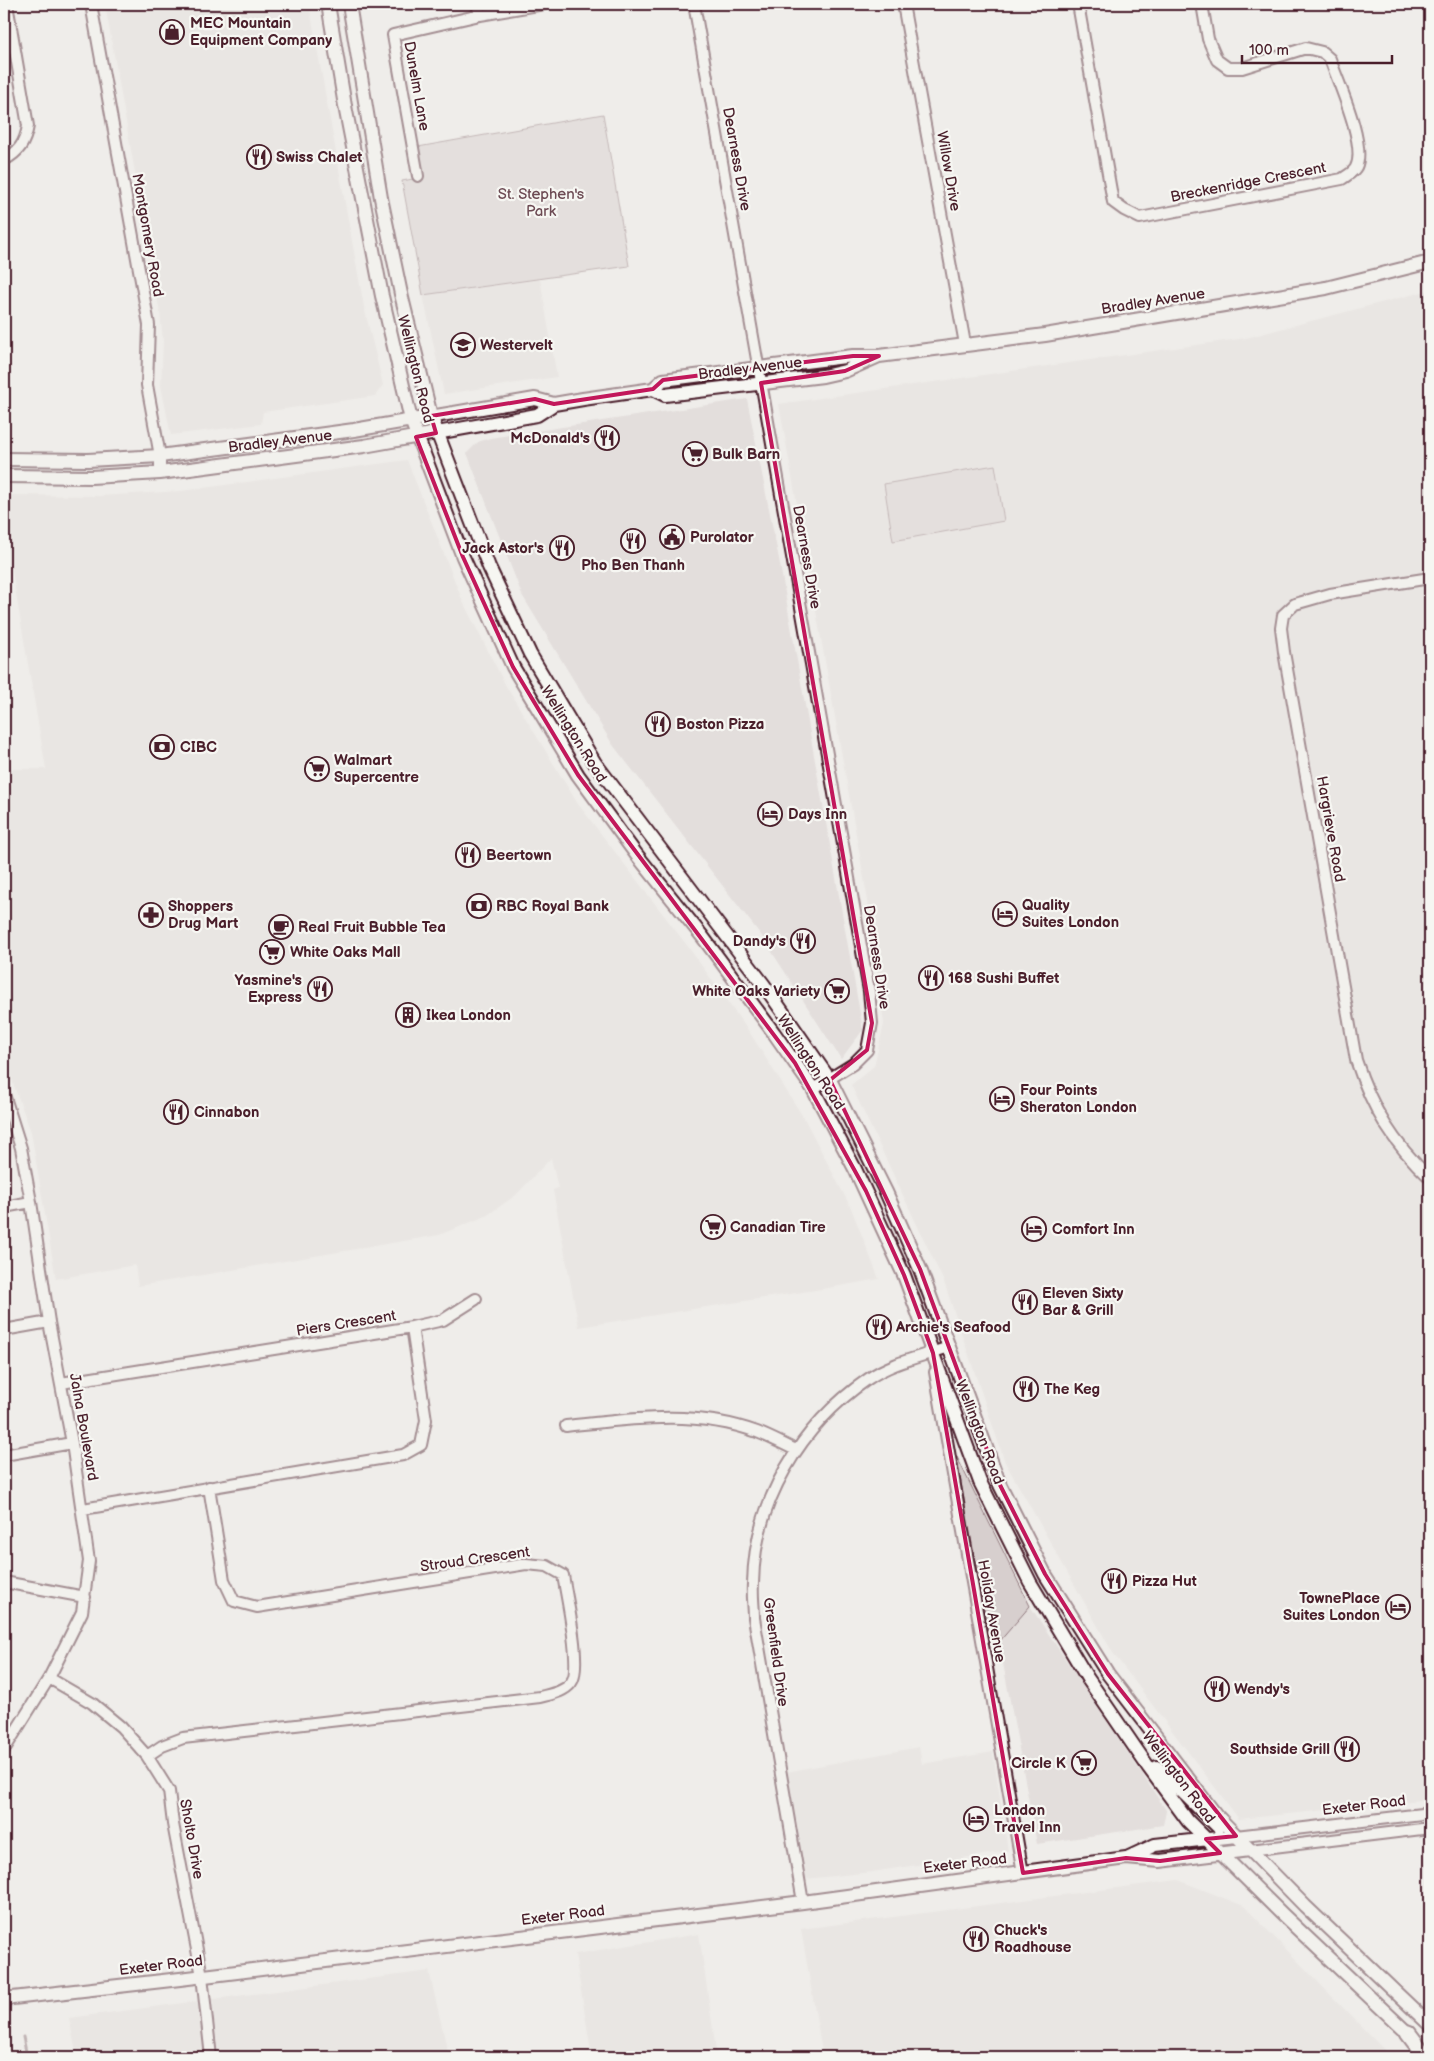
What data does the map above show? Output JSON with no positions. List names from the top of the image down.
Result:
{
  "streets": {
    "main road": ["Bradley Avenue", "Wellington Road", "Exeter Road"],
    "street": [
      "Dunelm Lane",
      "Dearness Drive",
      "Willow Drive",
      "Breckenridge Crescent",
      "Montgomery Road",
      "Hargrieve Road",
      "Piers Crescent",
      "Jalna Boulevard",
      "Stroud Crescent",
      "Holiday Avenue",
      "Greenfield Drive",
      "Sholto Drive"
    ]
  },
  "crossings": [
    ["Dearness Drive", "Bradley Avenue"],
    ["Dearness Drive", "Wellington Road"],
    ["Willow Drive", "Bradley Avenue"],
    ["Montgomery Road", "Bradley Avenue"],
    ["Bradley Avenue", "Wellington Road"],
    ["Wellington Road", "Holiday Avenue"],
    ["Wellington Road", "Greenfield Drive"],
    ["Wellington Road", "Exeter Road"],
    ["Piers Crescent", "Jalna Boulevard"],
    ["Piers Crescent", "Stroud Crescent"],
    ["Jalna Boulevard", "Sholto Drive"],
    ["Stroud Crescent", "Sholto Drive"],
    ["Holiday Avenue", "Greenfield Drive"],
    ["Holiday Avenue", "Exeter Road"],
    ["Greenfield Drive", "Exeter Road"],
    ["Exeter Road", "Sholto Drive"]
  ],
  "parks": ["St. Stephen's Park"],
  "places": {
    "shop": ["MEC Mountain Equipment Company"],
    "restaurant": [
      "Swiss Chalet",
      "McDonald's",
      "Pho Ben Thanh",
      "Jack Astor's",
      "Boston Pizza",
      "Beertown",
      "Dandy's",
      "168 Sushi Buffet",
      "Yasmine's Express",
      "Cinnabon",
      "Eleven Sixty Bar & Grill",
      "Archie's Seafood",
      "The Keg",
      "Pizza Hut",
      "Wendy's",
      "Southside Grill",
      "Chuck's Roadhouse"
    ],
    "school or university": ["Westervelt"],
    "supermarket": [
      "Bulk Barn",
      "Walmart Supercentre",
      "White Oaks Mall",
      "White Oaks Variety",
      "Canadian Tire",
      "Circle K"
    ],
    "public building": ["Purolator"],
    "bank": ["CIBC", "RBC Royal Bank"],
    "hotel": [
      "Days Inn",
      "Quality Suites London",
      "Four Points Sheraton London",
      "Comfort Inn",
      "TownePlace Suites London",
      "London Travel Inn"
    ],
    "pharmacy": ["Shoppers Drug Mart"],
    "cafe": ["Real Fruit Bubble Tea"],
    "building": ["Ikea London"]
  },
  "scale_bar": "100 m"
}
